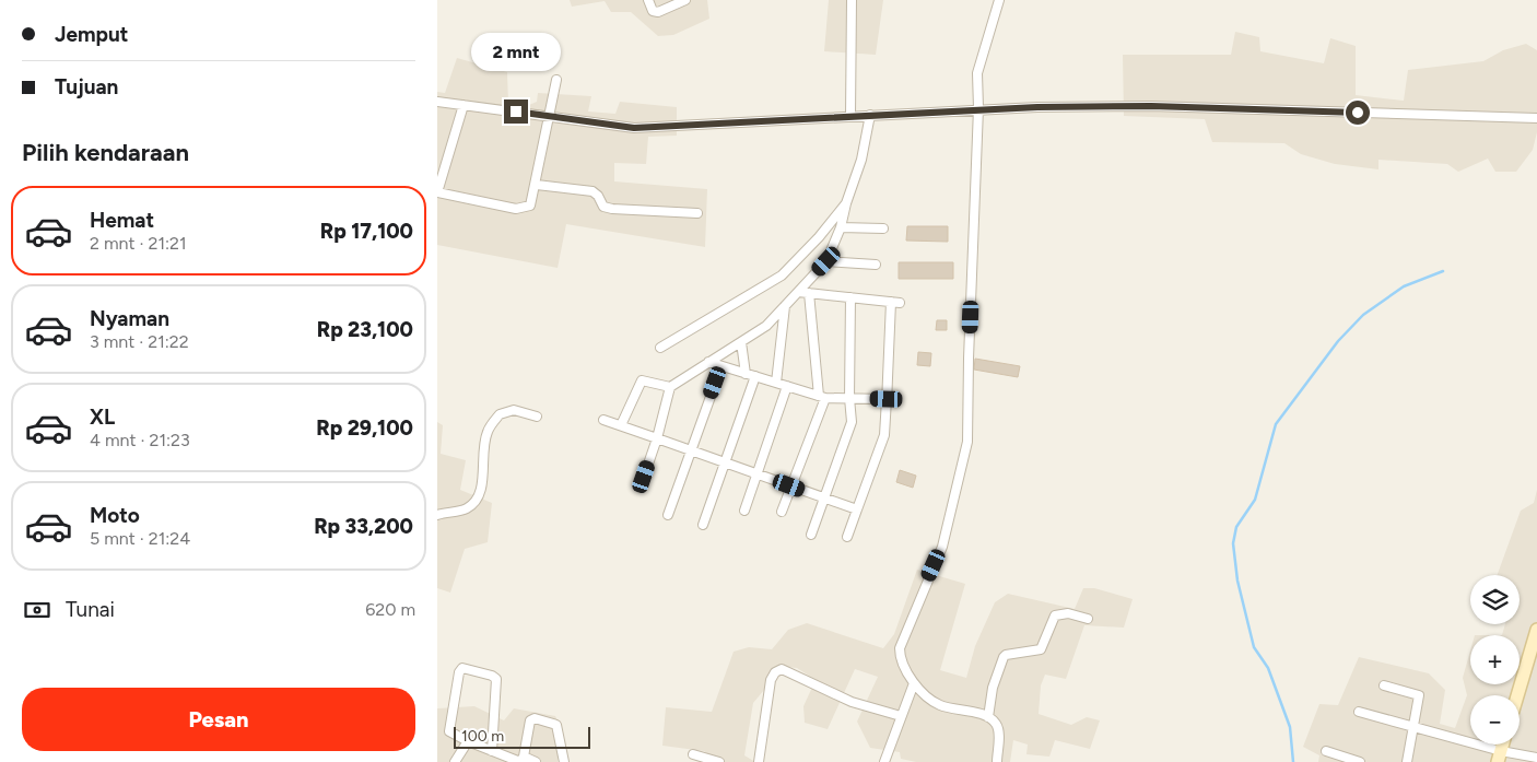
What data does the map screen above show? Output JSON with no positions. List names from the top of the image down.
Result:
{
  "scale_bar": "100 m",
  "page": {
    "banner": ["Jemput", "Tujuan"],
    "bubble": "2 mnt",
    "heading": "Pilih kendaraan",
    "list": [
      {
        "name": "Hemat",
        "note": "2 mnt · 21:21",
        "value": "Rp 17,100"
      },
      {
        "name": "Nyaman",
        "note": "3 mnt · 21:22",
        "value": "Rp 23,100"
      },
      {
        "name": "XL",
        "note": "4 mnt · 21:23",
        "value": "Rp 29,100"
      },
      {
        "name": "Moto",
        "note": "5 mnt · 21:24",
        "value": "Rp 33,200"
      }
    ],
    "map_buttons": ["+", "−"],
    "pay": ["Tunai", "620 m"],
    "buttons": "Pesan",
    "scale": "100 m"
  }
}
